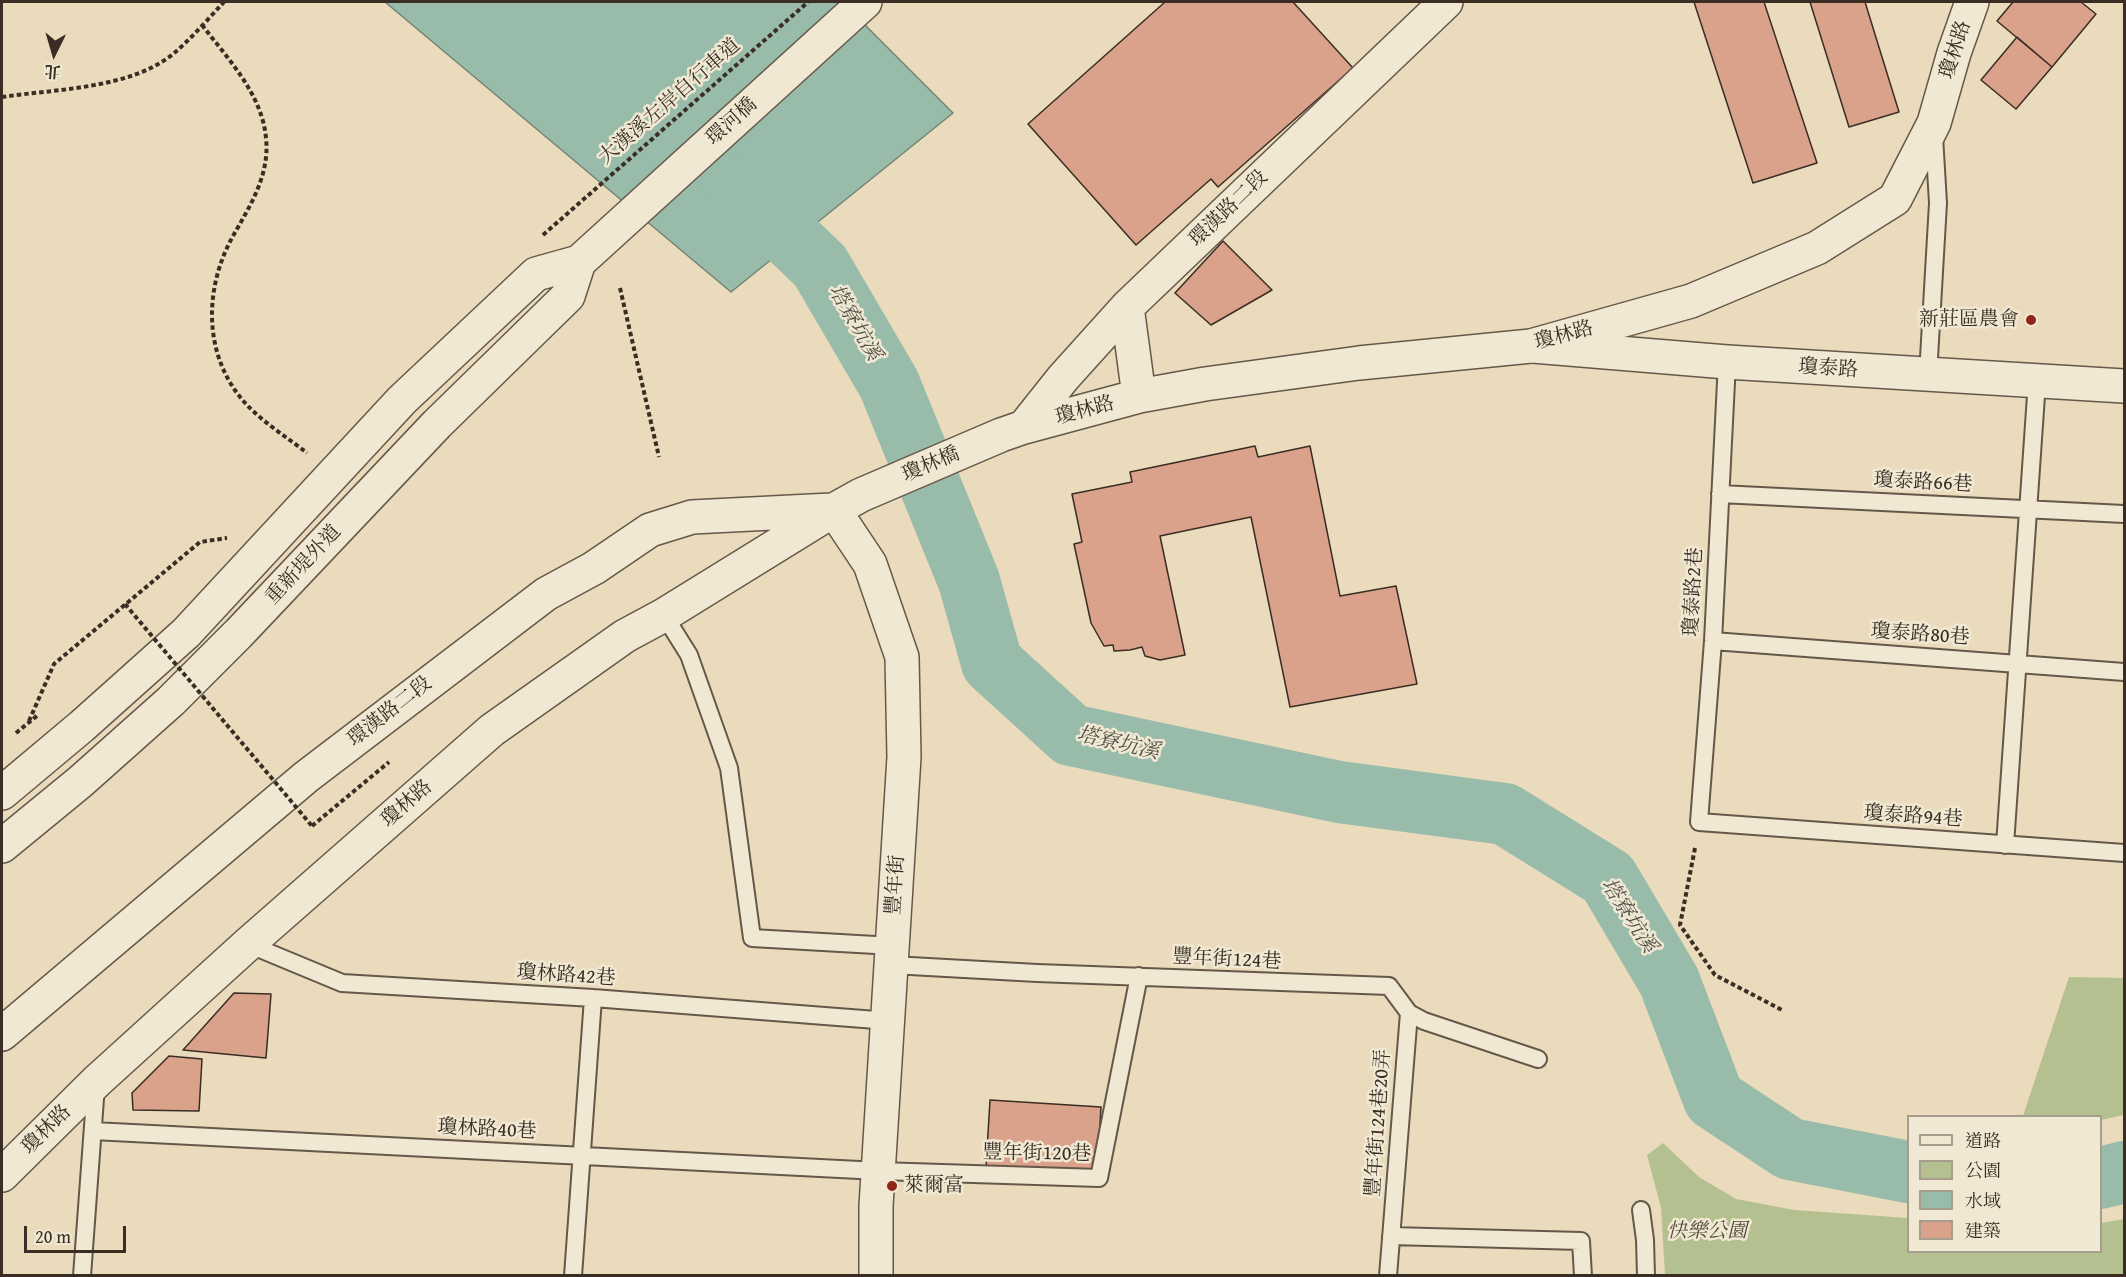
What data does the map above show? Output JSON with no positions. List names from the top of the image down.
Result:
{
  "streets": {
    "street": [
      "瓊林路",
      "環河橋",
      "環漢路二段",
      "瓊泰路",
      "瓊林橋",
      "重新堤外道",
      "豐年街"
    ],
    "lane": [
      "瓊泰路66巷",
      "瓊泰路2巷",
      "瓊泰路80巷",
      "瓊泰路94巷",
      "豐年街124巷",
      "瓊林路42巷",
      "豐年街124巷20弄",
      "瓊林路40巷",
      "豐年街120巷"
    ],
    "path": ["大漢溪左岸自行車道"]
  },
  "crossings": [
    ["瓊林路", "環漢路二段"],
    ["瓊林路", "瓊泰路"],
    ["瓊林路", "瓊林橋"],
    ["瓊林路", "豐年街"],
    ["瓊林路", "豐年街124巷"],
    ["瓊林路", "瓊林路42巷"],
    ["環河橋", "重新堤外道"],
    ["環漢路二段", "瓊林橋"],
    ["環漢路二段", "豐年街"],
    ["瓊泰路", "瓊泰路2巷"],
    ["瓊林橋", "豐年街"],
    ["瓊泰路66巷", "瓊泰路2巷"],
    ["瓊泰路2巷", "瓊泰路80巷"],
    ["瓊泰路2巷", "瓊泰路94巷"],
    ["豐年街", "豐年街124巷"],
    ["豐年街", "瓊林路42巷"],
    ["豐年街", "瓊林路40巷"],
    ["豐年街", "豐年街120巷"],
    ["豐年街124巷", "豐年街124巷20弄"],
    ["豐年街124巷", "豐年街120巷"],
    ["瓊林路40巷", "豐年街120巷"]
  ],
  "water": ["塔寮坑溪"],
  "parks": ["快樂公園"],
  "places": ["新莊區農會", "萊爾富"],
  "legend": [
    "道路",
    "公園",
    "水域",
    "建築"
  ],
  "scale_bar": "20 m",
  "north": "bottom"
}
